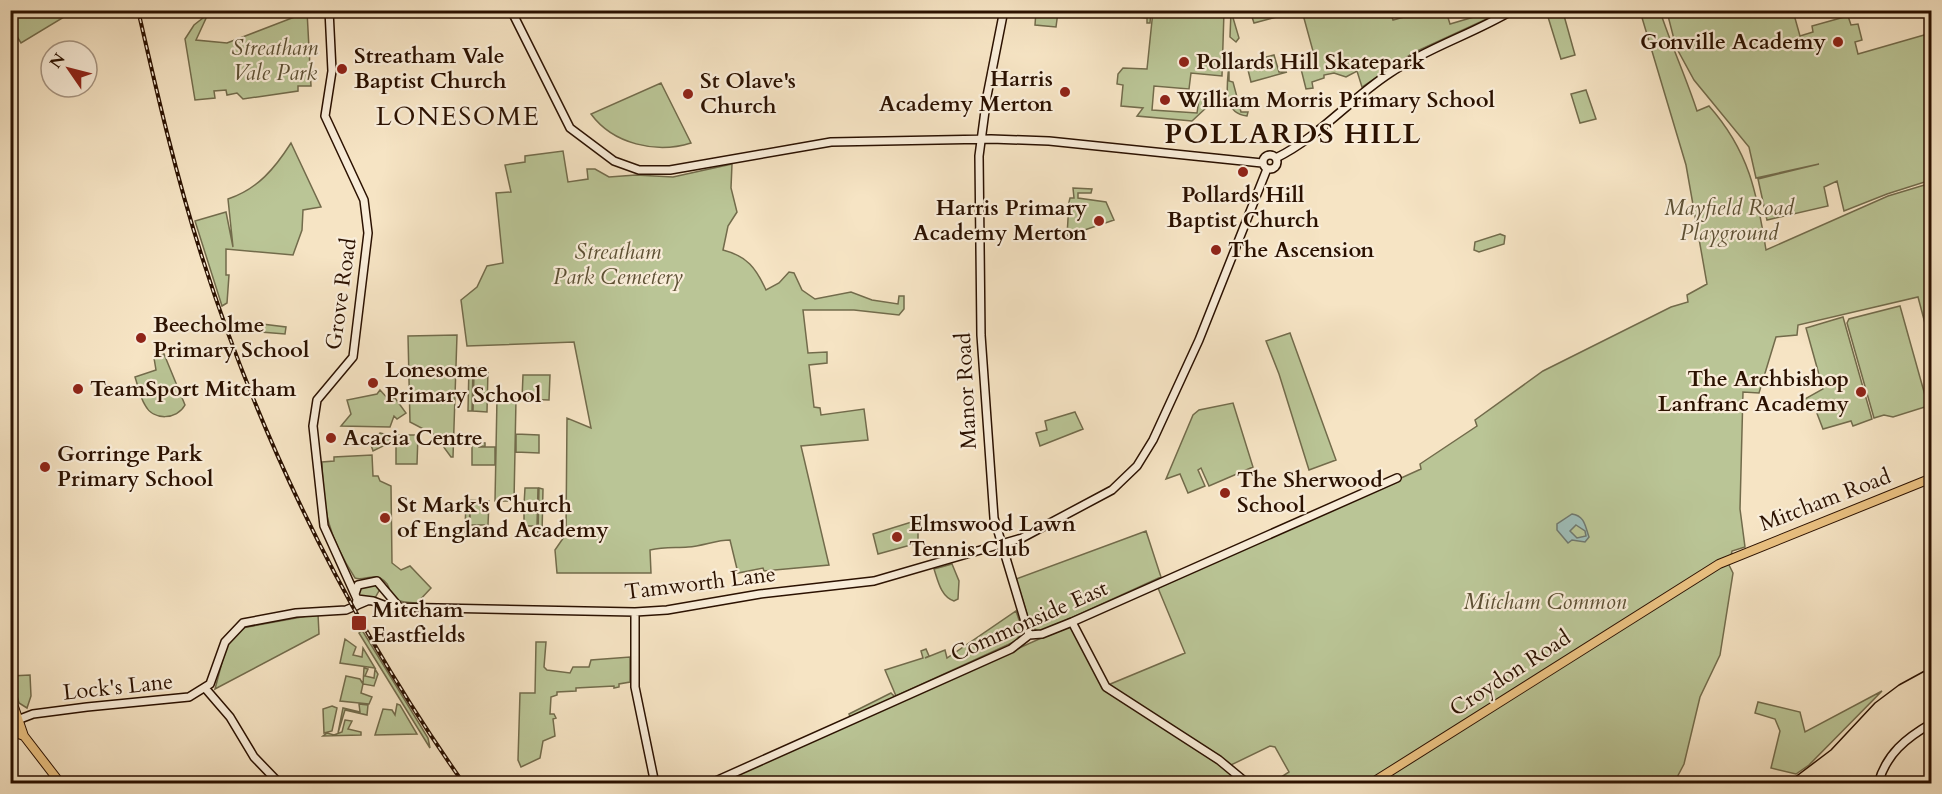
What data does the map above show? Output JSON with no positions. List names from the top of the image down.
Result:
{
  "streets": {
    "main road": ["Mitcham Road", "Croydon Road"],
    "street": [
      "Grove Road",
      "Manor Road",
      "Tamworth Lane",
      "Commonside East",
      "Lock's Lane"
    ]
  },
  "crossings": [
    ["Manor Road", "Tamworth Lane"],
    ["Manor Road", "Commonside East"],
    ["Mitcham Road", "Croydon Road"]
  ],
  "districts": ["LONESOME", "POLLARDS HILL"],
  "parks": [
    "Streatham Vale Park",
    "Mayfield Road Playground",
    "Streatham Park Cemetery",
    "Mitcham Common"
  ],
  "places": {
    "other": [
      "Gonville Academy",
      "Pollards Hill Skatepark",
      "Streatham Vale Baptist Church",
      "Harris Academy Merton",
      "St Olave's Church",
      "William Morris Primary School",
      "Pollards Hill Baptist Church",
      "Harris Primary Academy Merton",
      "The Ascension",
      "Beecholme Primary School",
      "Lonesome Primary School",
      "TeamSport Mitcham",
      "The Archbishop Lanfranc Academy",
      "Acacia Centre",
      "Gorringe Park Primary School",
      "The Sherwood School",
      "St Mark's Church of England Academy",
      "Elmswood Lawn Tennis Club"
    ],
    "transit": ["Mitcham Eastfields"]
  },
  "north": "top left"
}
